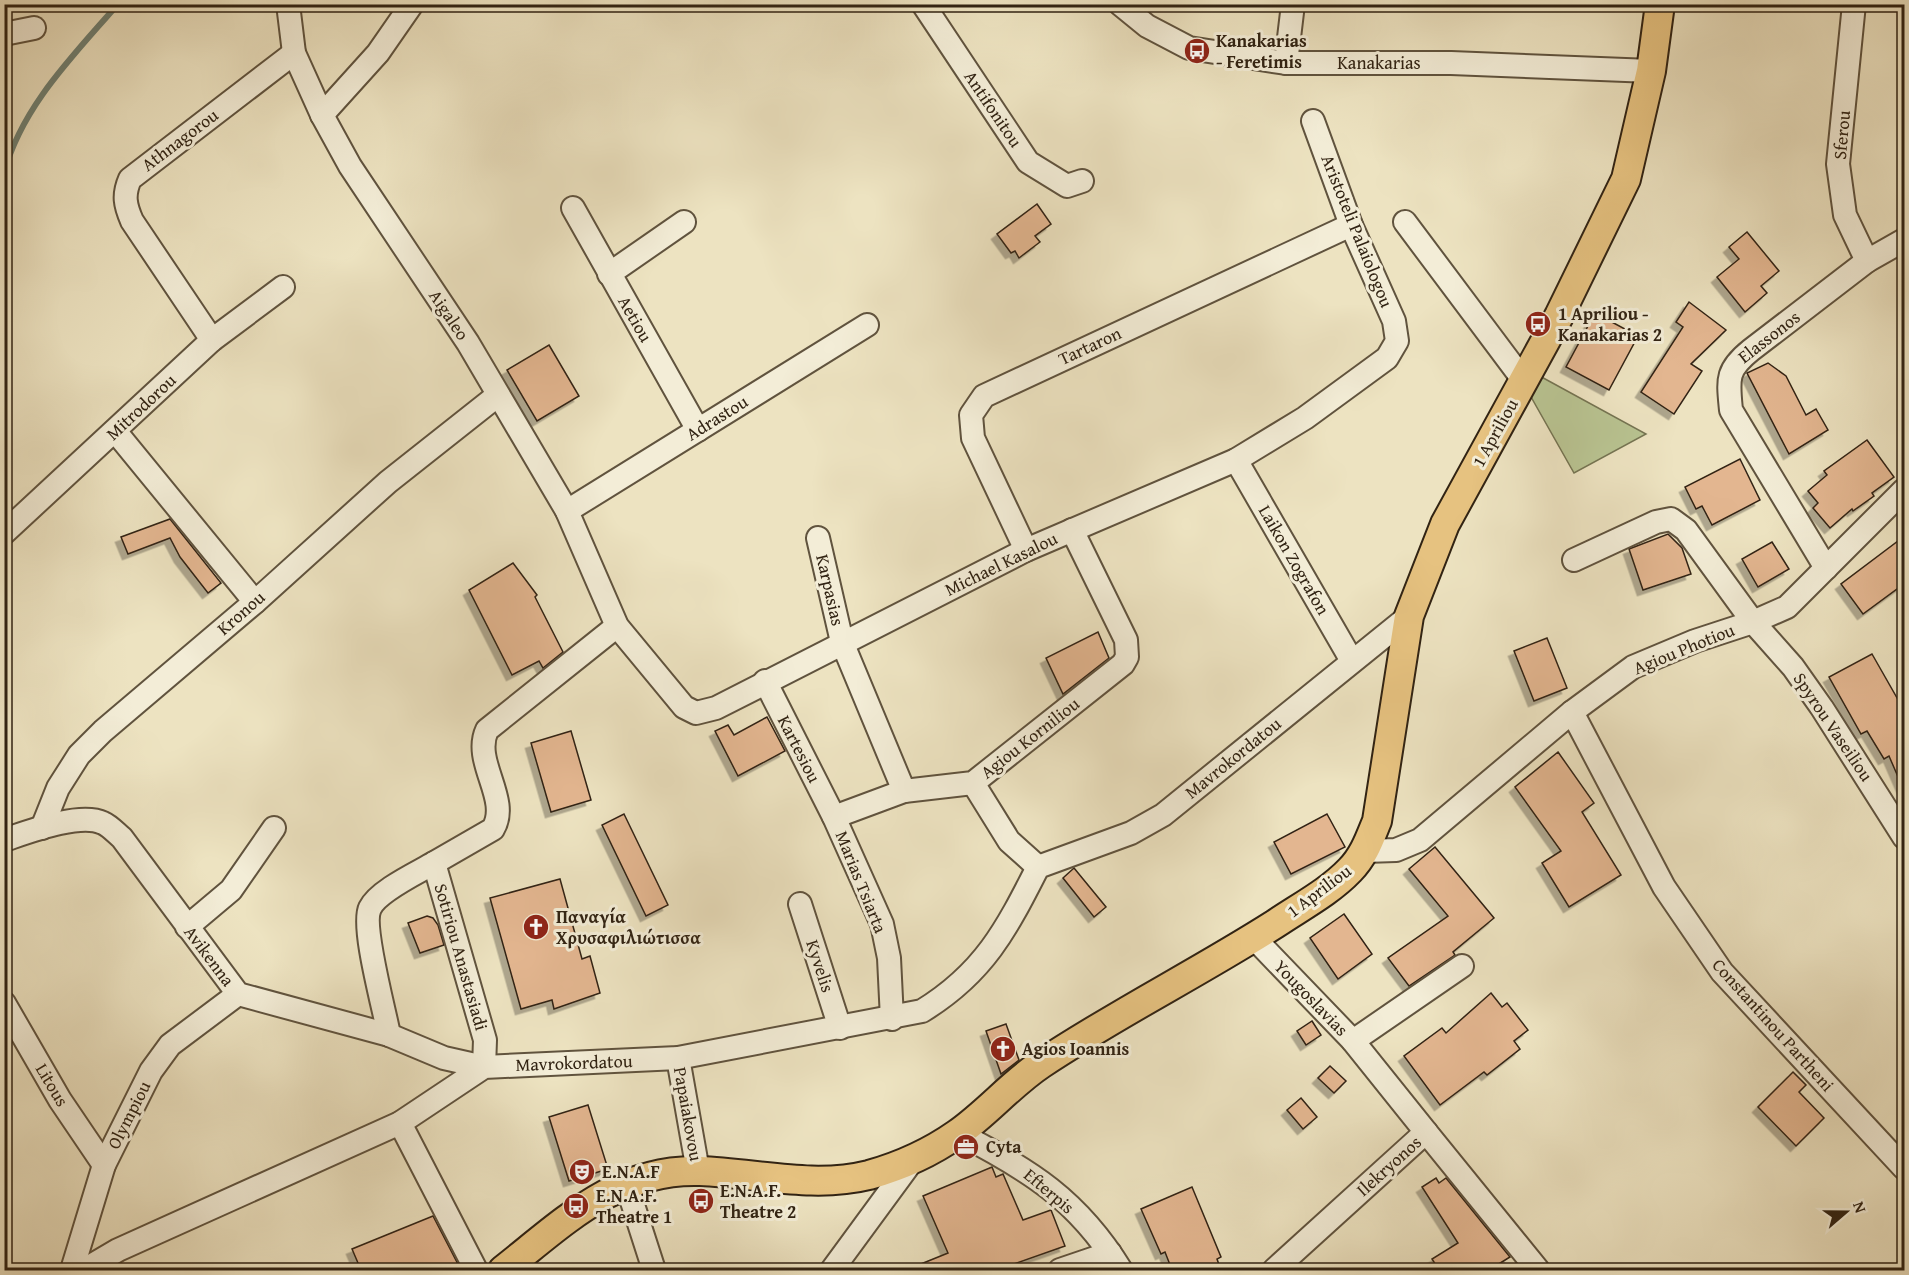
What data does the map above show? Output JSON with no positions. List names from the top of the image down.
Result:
{
  "streets": {
    "main road": ["1 Apriliou"],
    "street": [
      "Kanakarias",
      "Antifonitou",
      "Sferou",
      "Athnagorou",
      "Aristoteli Palaiologou",
      "Aigaleo",
      "Aetiou",
      "Elassonos",
      "Tartaron",
      "Mitrodorou",
      "Adrastou",
      "Laikon Zografon",
      "Michael Kasalou",
      "Karpasias",
      "Kronou",
      "Agiou Photiou",
      "Spyrou Vaseiliou",
      "Agiou Korniliou",
      "Kartesiou",
      "Mavrokordatou",
      "Marias Tsiarta",
      "Avikenna",
      "Sotiriou Anastasiadi",
      "Kyvelis",
      "Yougoslavias",
      "Constantinou Partheni",
      "Litous",
      "Papaiakovou",
      "Olympiou",
      "Ilekryonos",
      "Efterpis"
    ]
  },
  "crossings": [
    ["Kanakarias", "1 Apriliou"],
    ["Sferou", "Elassonos"],
    ["Athnagorou", "Aigaleo"],
    ["Athnagorou", "Mitrodorou"],
    ["Aristoteli Palaiologou", "Tartaron"],
    ["Aristoteli Palaiologou", "Michael Kasalou"],
    ["Aigaleo", "Adrastou"],
    ["Aigaleo", "Michael Kasalou"],
    ["Aigaleo", "Kronou"],
    ["Aigaleo", "Sotiriou Anastasiadi"],
    ["Aetiou", "Adrastou"],
    ["Elassonos", "Agiou Photiou"],
    ["Tartaron", "Michael Kasalou"],
    ["1 Apriliou", "Agiou Photiou"],
    ["1 Apriliou", "Mavrokordatou"],
    ["1 Apriliou", "Yougoslavias"],
    ["1 Apriliou", "Papaiakovou"],
    ["1 Apriliou", "Efterpis"],
    ["Laikon Zografon", "Michael Kasalou"],
    ["Laikon Zografon", "Mavrokordatou"],
    ["Michael Kasalou", "Karpasias"],
    ["Michael Kasalou", "Agiou Korniliou"],
    ["Michael Kasalou", "Kartesiou"],
    ["Michael Kasalou", "Sotiriou Anastasiadi"],
    ["Karpasias", "Agiou Korniliou"],
    ["Kronou", "Avikenna"],
    ["Agiou Photiou", "Spyrou Vaseiliou"],
    ["Agiou Photiou", "Constantinou Partheni"],
    ["Agiou Korniliou", "Kartesiou"],
    ["Agiou Korniliou", "Marias Tsiarta"],
    ["Kartesiou", "Marias Tsiarta"],
    ["Mavrokordatou", "Marias Tsiarta"],
    ["Mavrokordatou", "Avikenna"],
    ["Mavrokordatou", "Sotiriou Anastasiadi"],
    ["Mavrokordatou", "Kyvelis"],
    ["Mavrokordatou", "Papaiakovou"],
    ["Avikenna", "Sotiriou Anastasiadi"],
    ["Avikenna", "Olympiou"],
    ["Litous", "Olympiou"]
  ],
  "places": {
    "bus stop": [
      "Kanakarias - Feretimis",
      "1 Apriliou - Kanakarias 2",
      "E.N.A.F. Theatre 2",
      "E.N.A.F. Theatre 1"
    ],
    "church": ["Παναγία Χρυσαφιλιώτισσα", "Agios Ioannis"],
    "office": ["Cyta"],
    "theatre": ["E.N.A.F"]
  },
  "north": "right"
}
